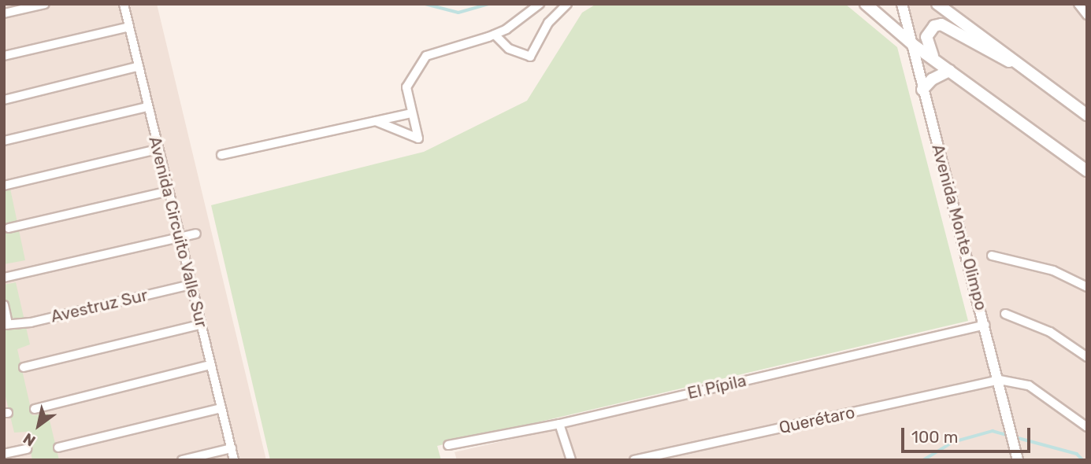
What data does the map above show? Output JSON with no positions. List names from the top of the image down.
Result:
{
  "streets": {
    "street": [
      "Avenida Monte Olimpo",
      "Avenida Circuito Valle Sur",
      "Avestruz Sur",
      "El Pípila",
      "Querétaro"
    ]
  },
  "crossings": [
    ["Avenida Monte Olimpo", "El Pípila"],
    ["Avenida Monte Olimpo", "Querétaro"],
    ["Avenida Circuito Valle Sur", "Avestruz Sur"]
  ],
  "scale_bar": "100 m",
  "north": "bottom left"
}
